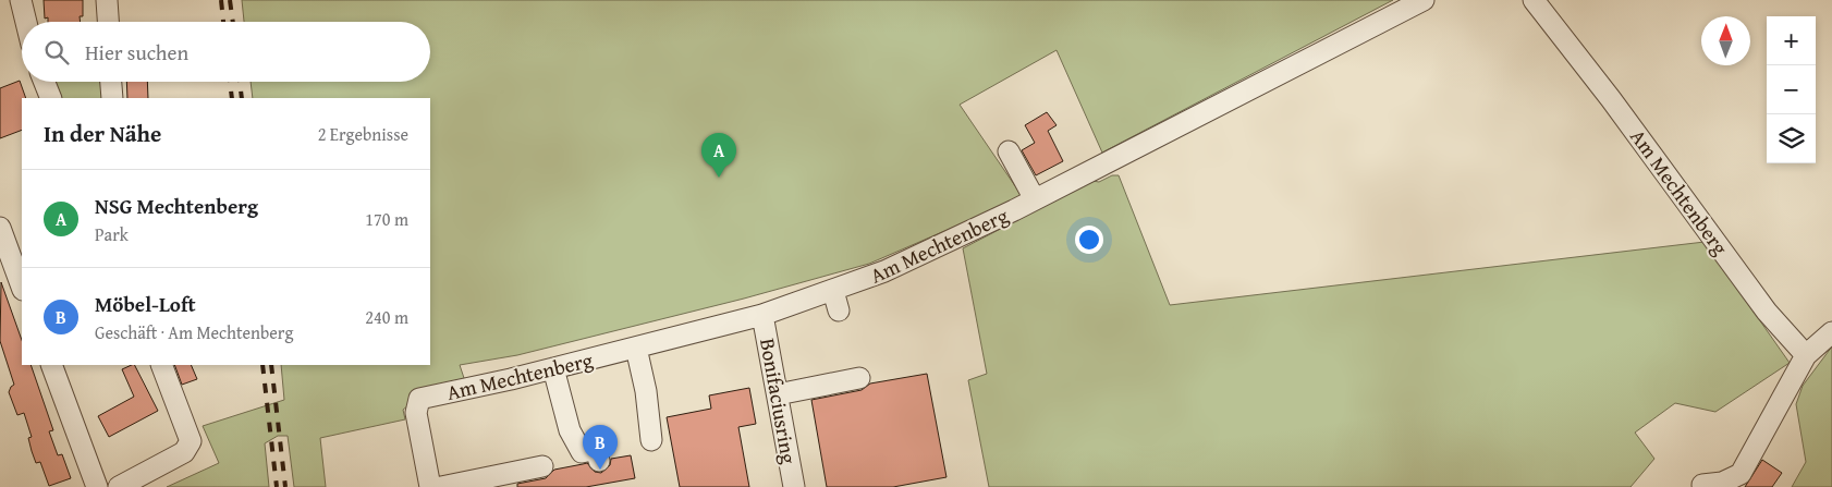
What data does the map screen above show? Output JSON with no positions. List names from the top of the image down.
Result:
{
  "streets": {
    "street": ["Am Mechtenberg", "Bonifaciusring"]
  },
  "crossings": [
    ["Am Mechtenberg", "Bonifaciusring"]
  ],
  "north": "top",
  "page": {
    "map_buttons": ["+", "−"],
    "search": "Hier suchen",
    "heading": ["In der Nähe", "2 Ergebnisse"],
    "pins": ["A", "B"],
    "list": [
      {
        "mark": "A",
        "name": "NSG Mechtenberg",
        "note": "Park",
        "value": "170 m"
      },
      {
        "mark": "B",
        "name": "Möbel-Loft",
        "note": "Geschäft · Am Mechtenberg",
        "value": "240 m"
      }
    ]
  }
}
